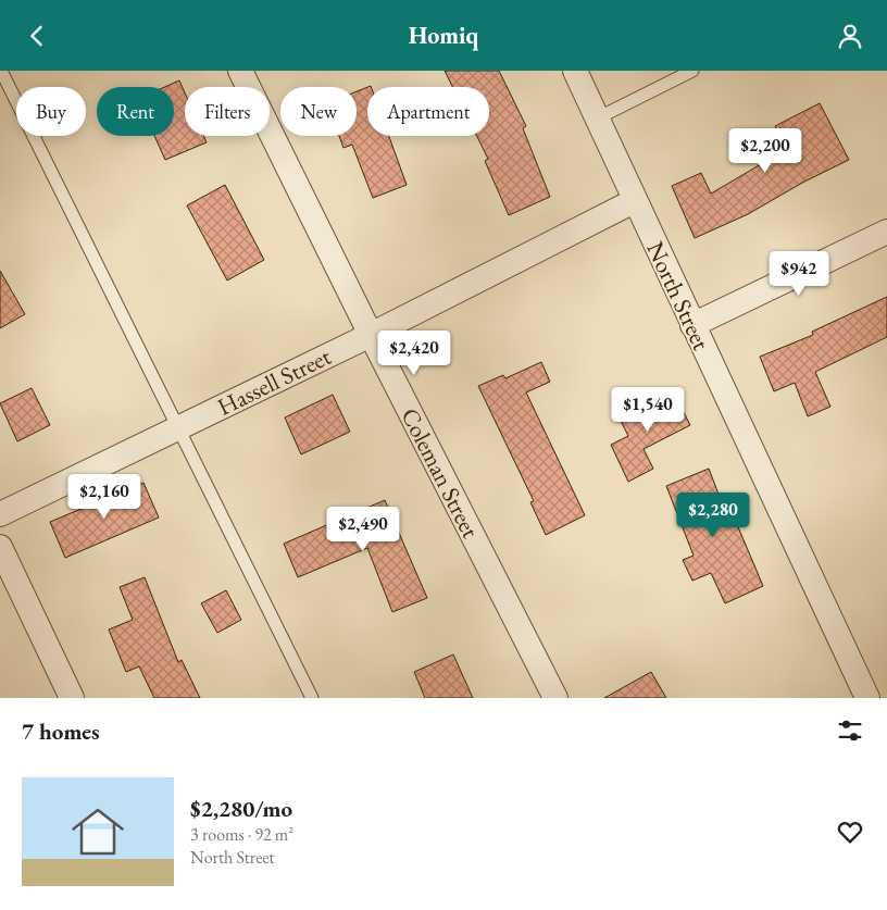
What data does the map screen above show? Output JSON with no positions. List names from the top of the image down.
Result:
{
  "streets": {
    "street": ["North Street", "Hassell Street", "Coleman Street"]
  },
  "crossings": [
    ["North Street", "Hassell Street"],
    ["Hassell Street", "Coleman Street"]
  ],
  "page": {
    "header": "Homiq",
    "chip": [
      "Buy",
      "Rent",
      "Filters",
      "New",
      "Apartment"
    ],
    "price": [
      "$2,200",
      "$942",
      "$2,420",
      "$1,540",
      "$2,160",
      "$2,280",
      "$2,490"
    ],
    "heading": "7 homes",
    "list": [
      {
        "name": "$2,280/mo",
        "note": "3 rooms · 92 m² · North Street"
      }
    ]
  }
}
